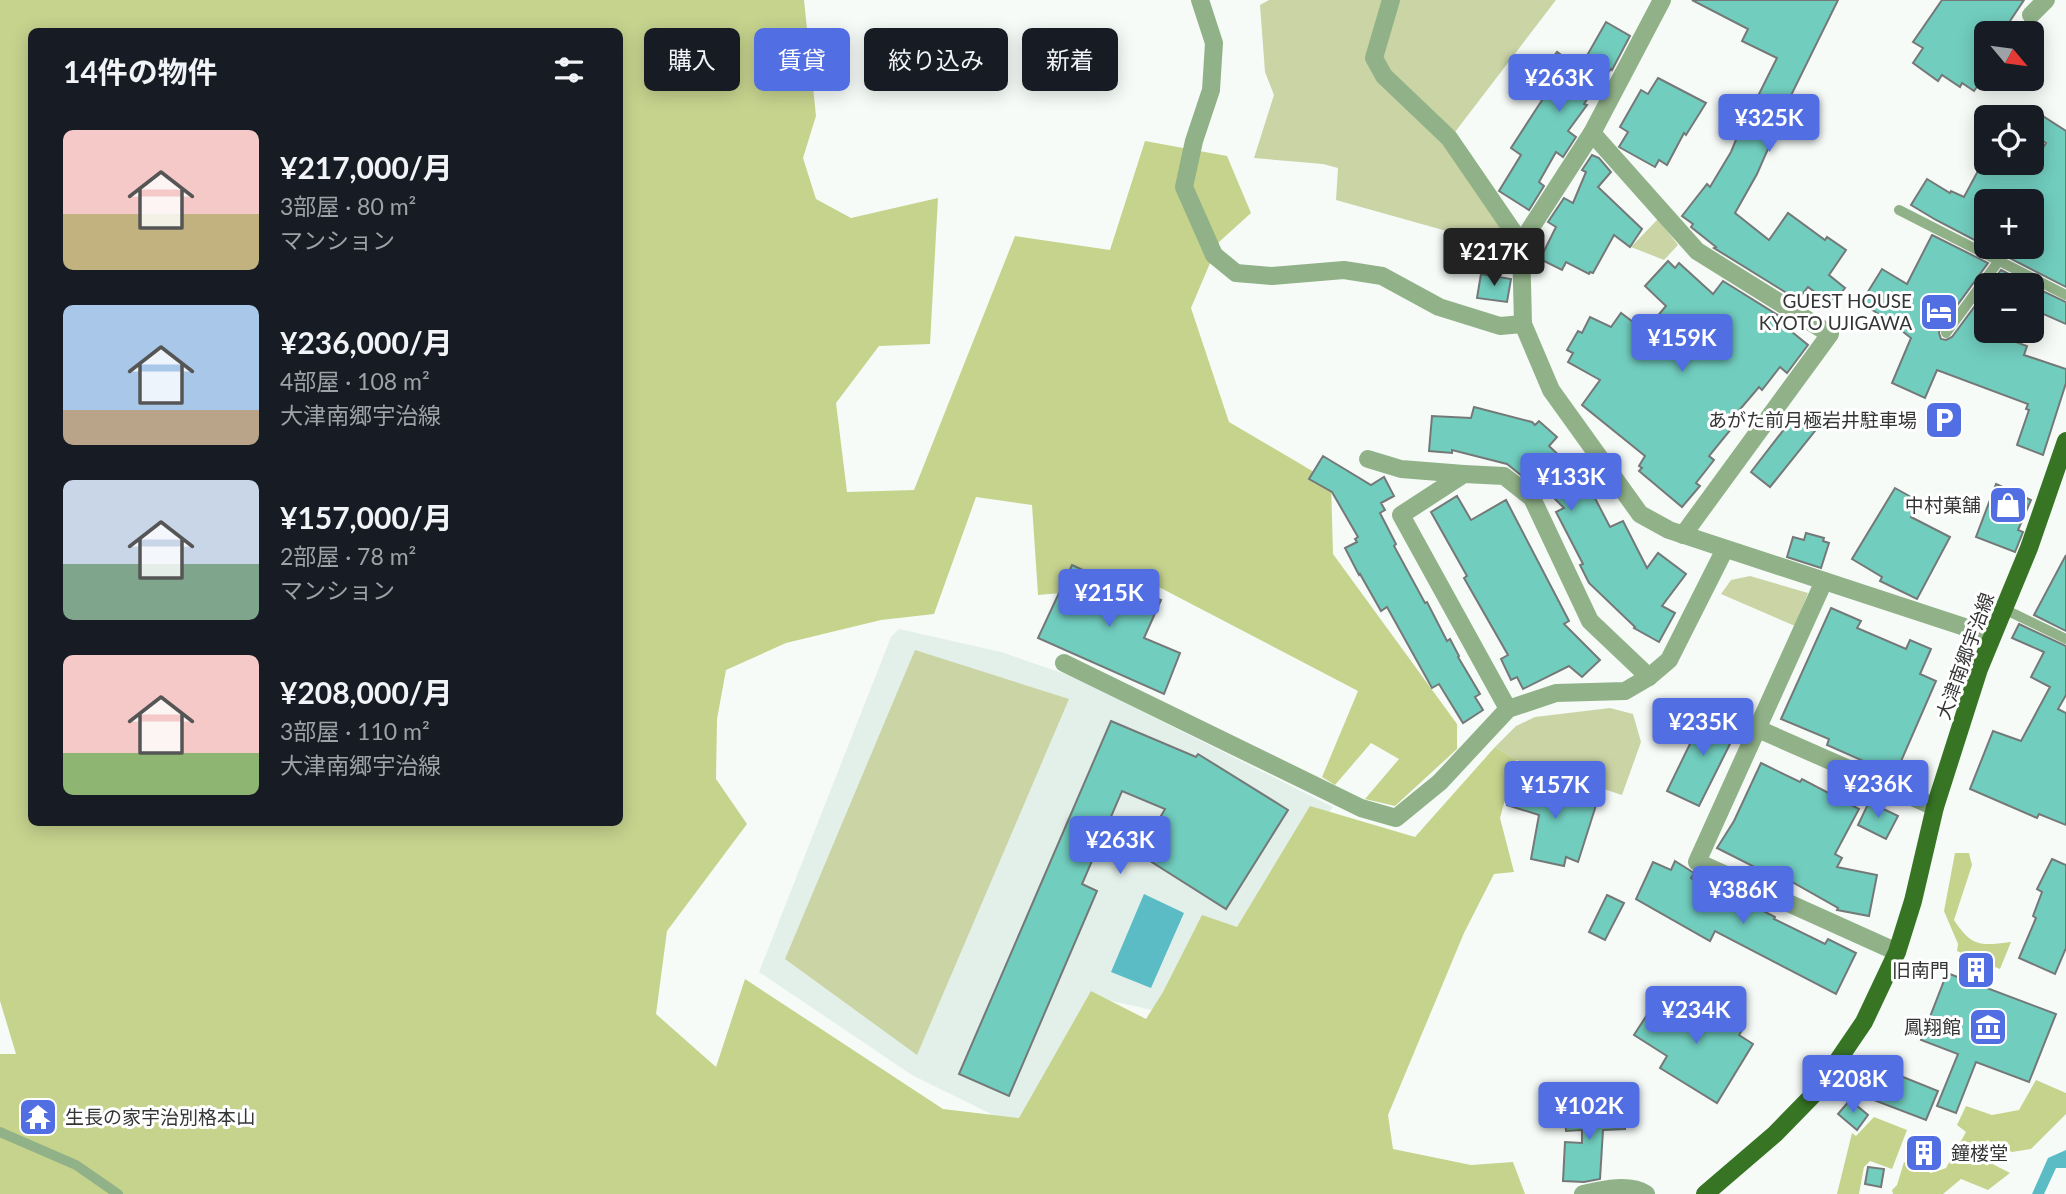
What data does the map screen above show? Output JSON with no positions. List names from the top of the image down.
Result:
{
  "streets": {
    "main road": ["大津南郷宇治線"]
  },
  "places": {
    "hotel": ["GUEST HOUSE KYOTO UJIGAWA"],
    "parking": ["あがた前月極岩井駐車場"],
    "shop": ["中村菓舗"],
    "building": ["旧南門", "鐘楼堂"],
    "museum": ["鳳翔館"],
    "temple": ["生長の家宇治別格本山"]
  },
  "north": "bottom right",
  "page": {
    "map_buttons": ["+", "−"],
    "chip": [
      "購入",
      "賃貸",
      "絞り込み",
      "新着"
    ],
    "heading": "14件の物件",
    "price": [
      "¥263K",
      "¥325K",
      "¥217K",
      "¥159K",
      "¥133K",
      "¥215K",
      "¥235K",
      "¥236K",
      "¥157K",
      "¥263K",
      "¥386K",
      "¥234K",
      "¥208K",
      "¥102K"
    ],
    "list": [
      {
        "name": "¥217,000/月",
        "note": "3部屋 · 80 m² · マンション"
      },
      {
        "name": "¥236,000/月",
        "note": "4部屋 · 108 m² · 大津南郷宇治線"
      },
      {
        "name": "¥157,000/月",
        "note": "2部屋 · 78 m² · マンション"
      },
      {
        "name": "¥208,000/月",
        "note": "3部屋 · 110 m² · 大津南郷宇治線"
      }
    ]
  }
}
